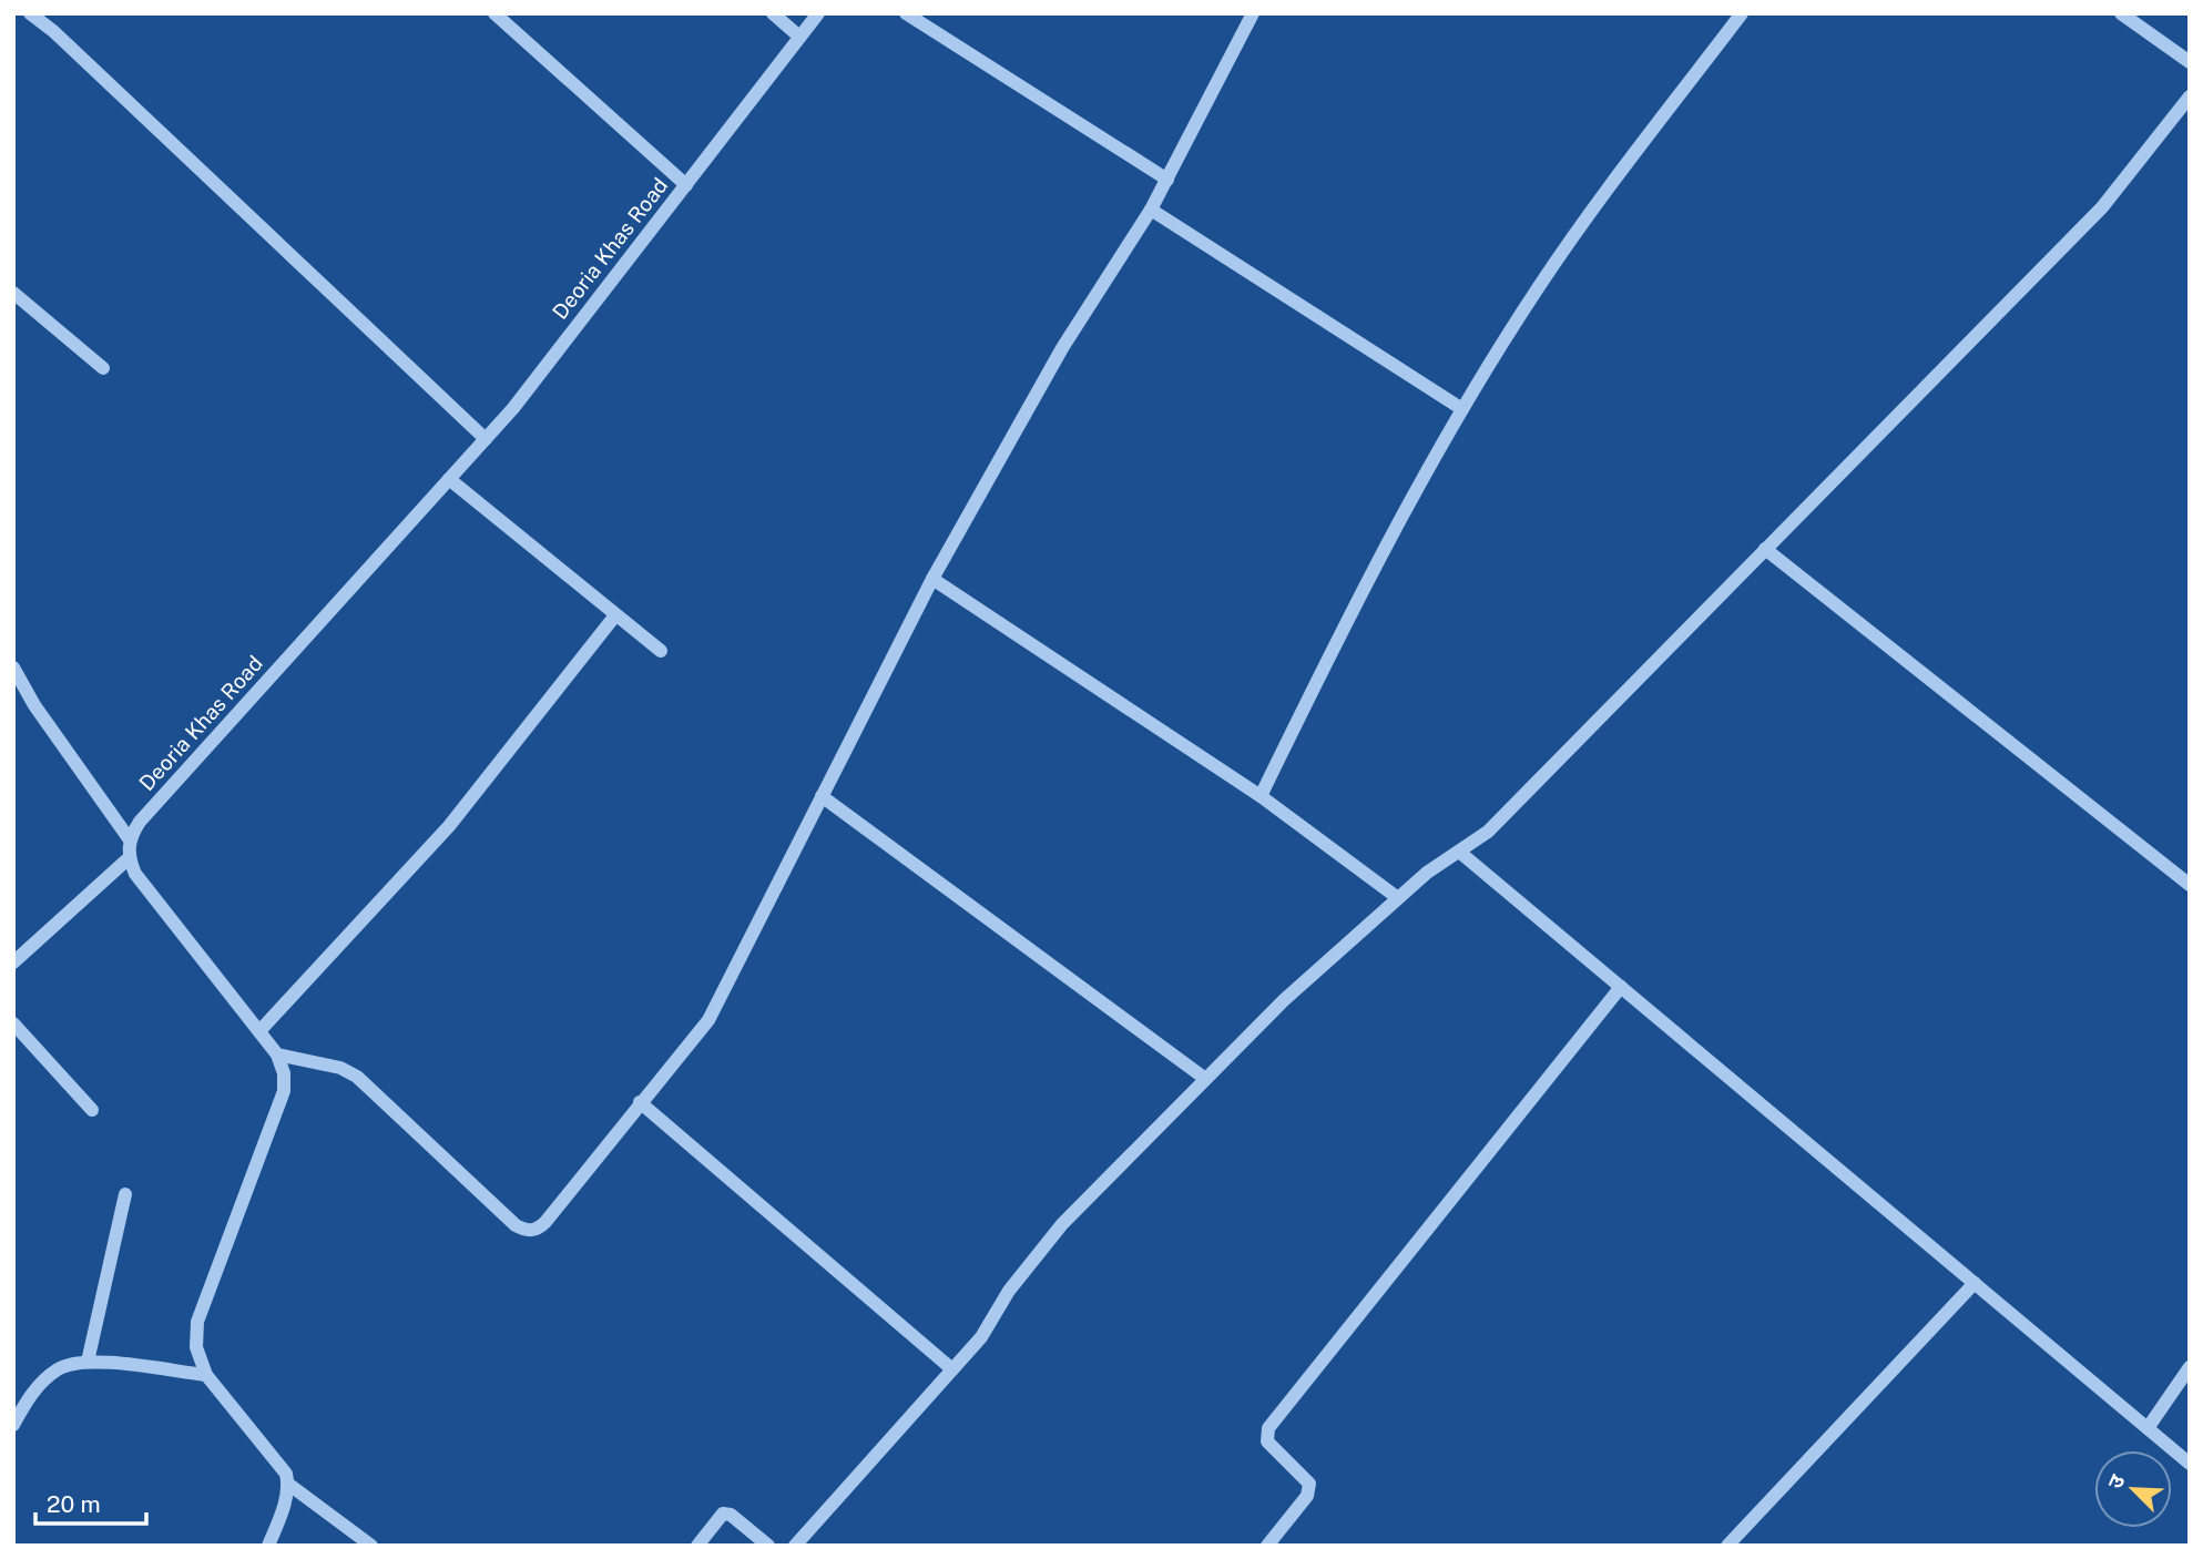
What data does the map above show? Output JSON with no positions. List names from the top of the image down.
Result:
{
  "streets": {
    "street": ["Deoria Khas Road"]
  },
  "scale_bar": "20 m",
  "north": "top left"
}
